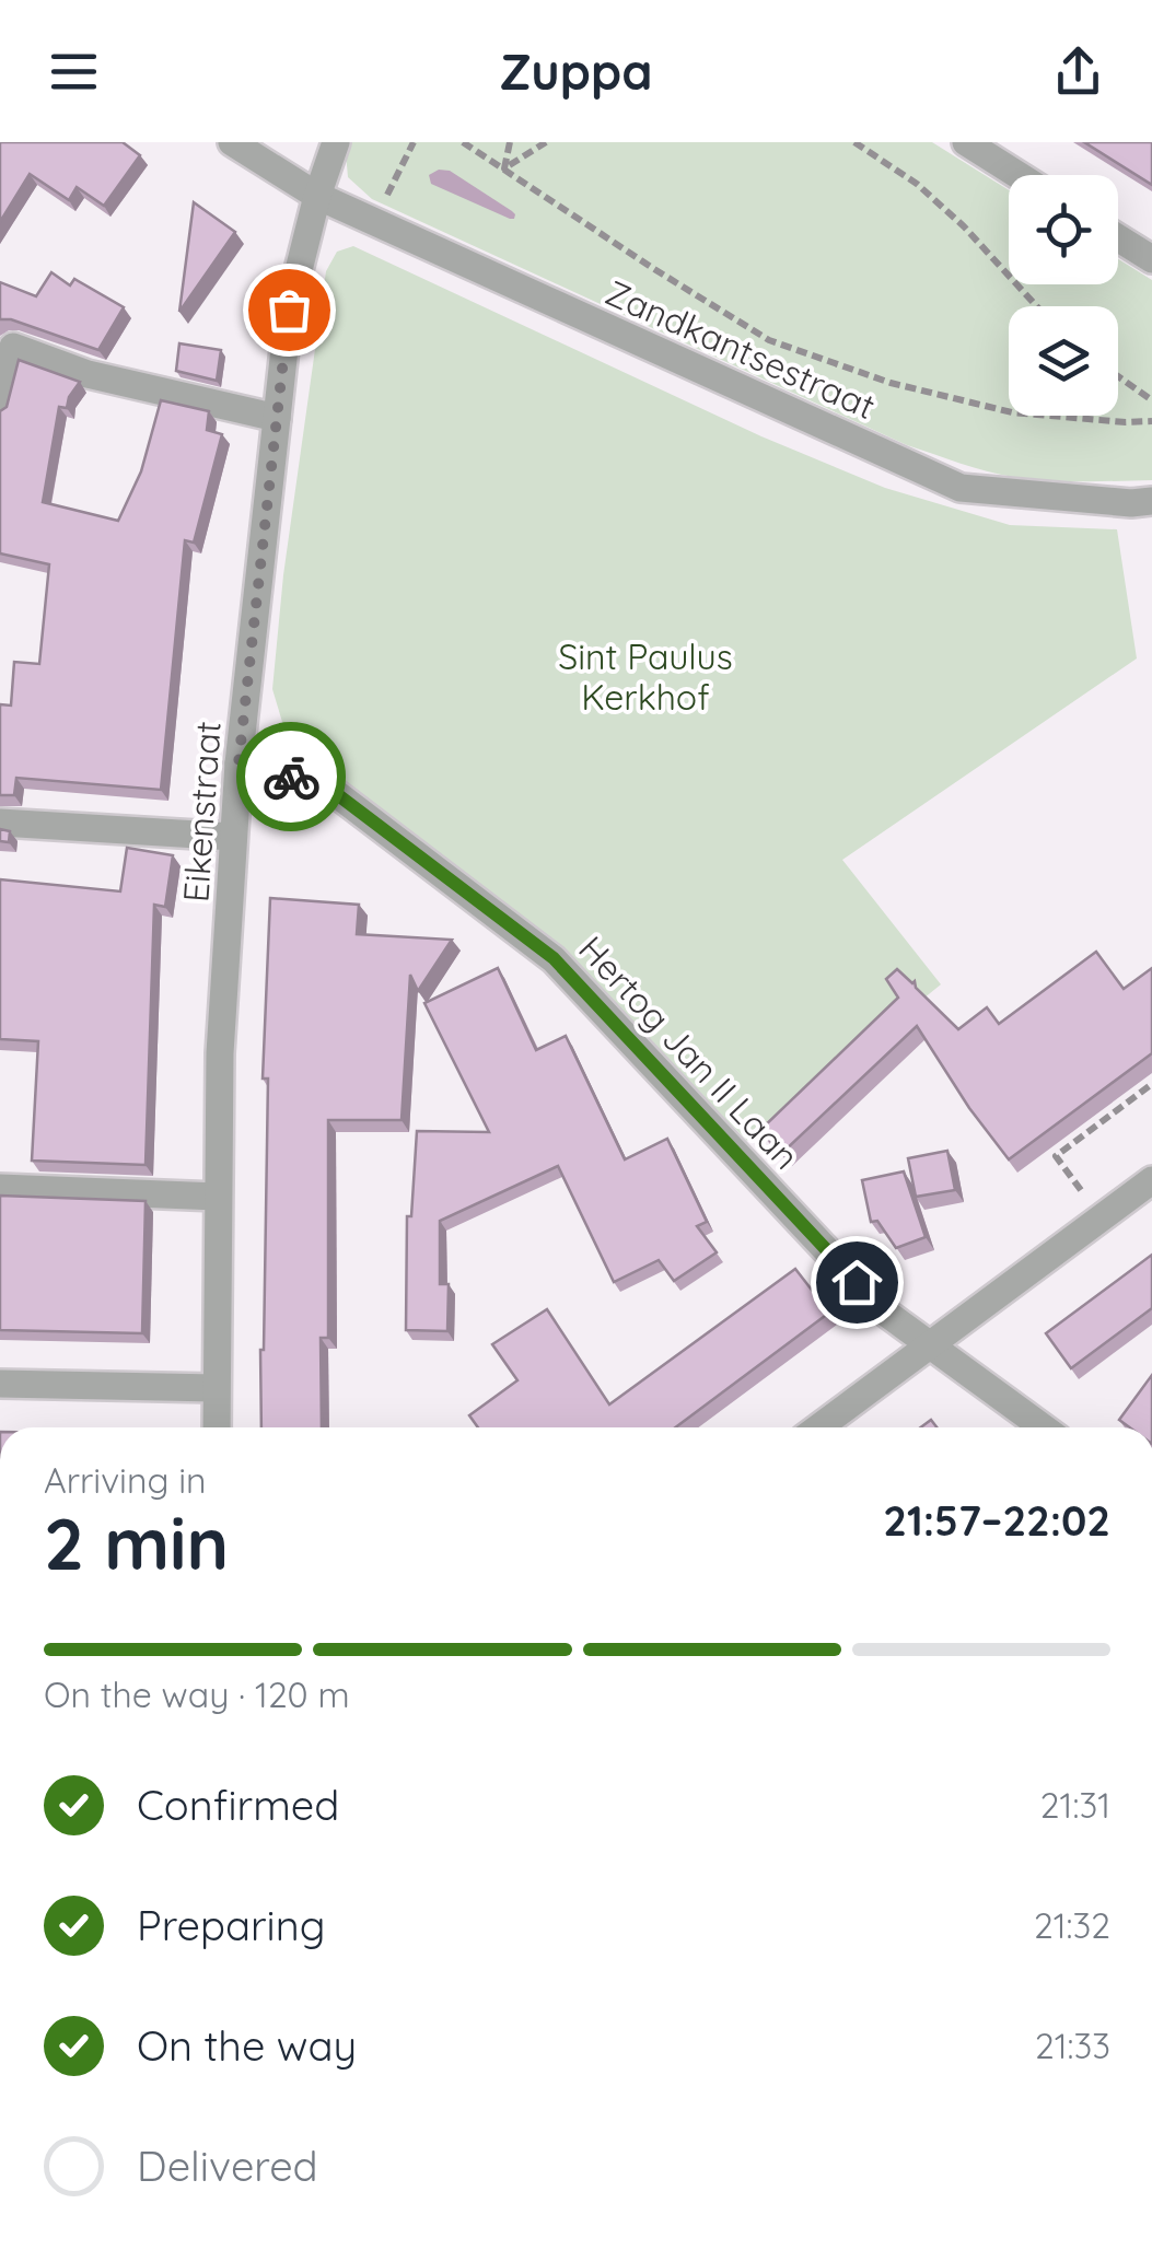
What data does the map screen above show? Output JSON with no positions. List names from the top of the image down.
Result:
{
  "streets": {
    "street": ["Zandkantsestraat", "Eikenstraat", "Hertog Jan II Laan"]
  },
  "crossings": [
    ["Zandkantsestraat", "Eikenstraat"],
    ["Eikenstraat", "Hertog Jan II Laan"]
  ],
  "parks": ["Sint Paulus Kerkhof"],
  "page": {
    "header": "Zuppa",
    "heading": ["2 min", "Arriving in", "21:57–22:02"],
    "bar": "On the way · 120 m",
    "list": [
      ["Confirmed", "21:31"],
      ["Preparing", "21:32"],
      ["On the way", "21:33"],
      "Delivered"
    ]
  }
}
